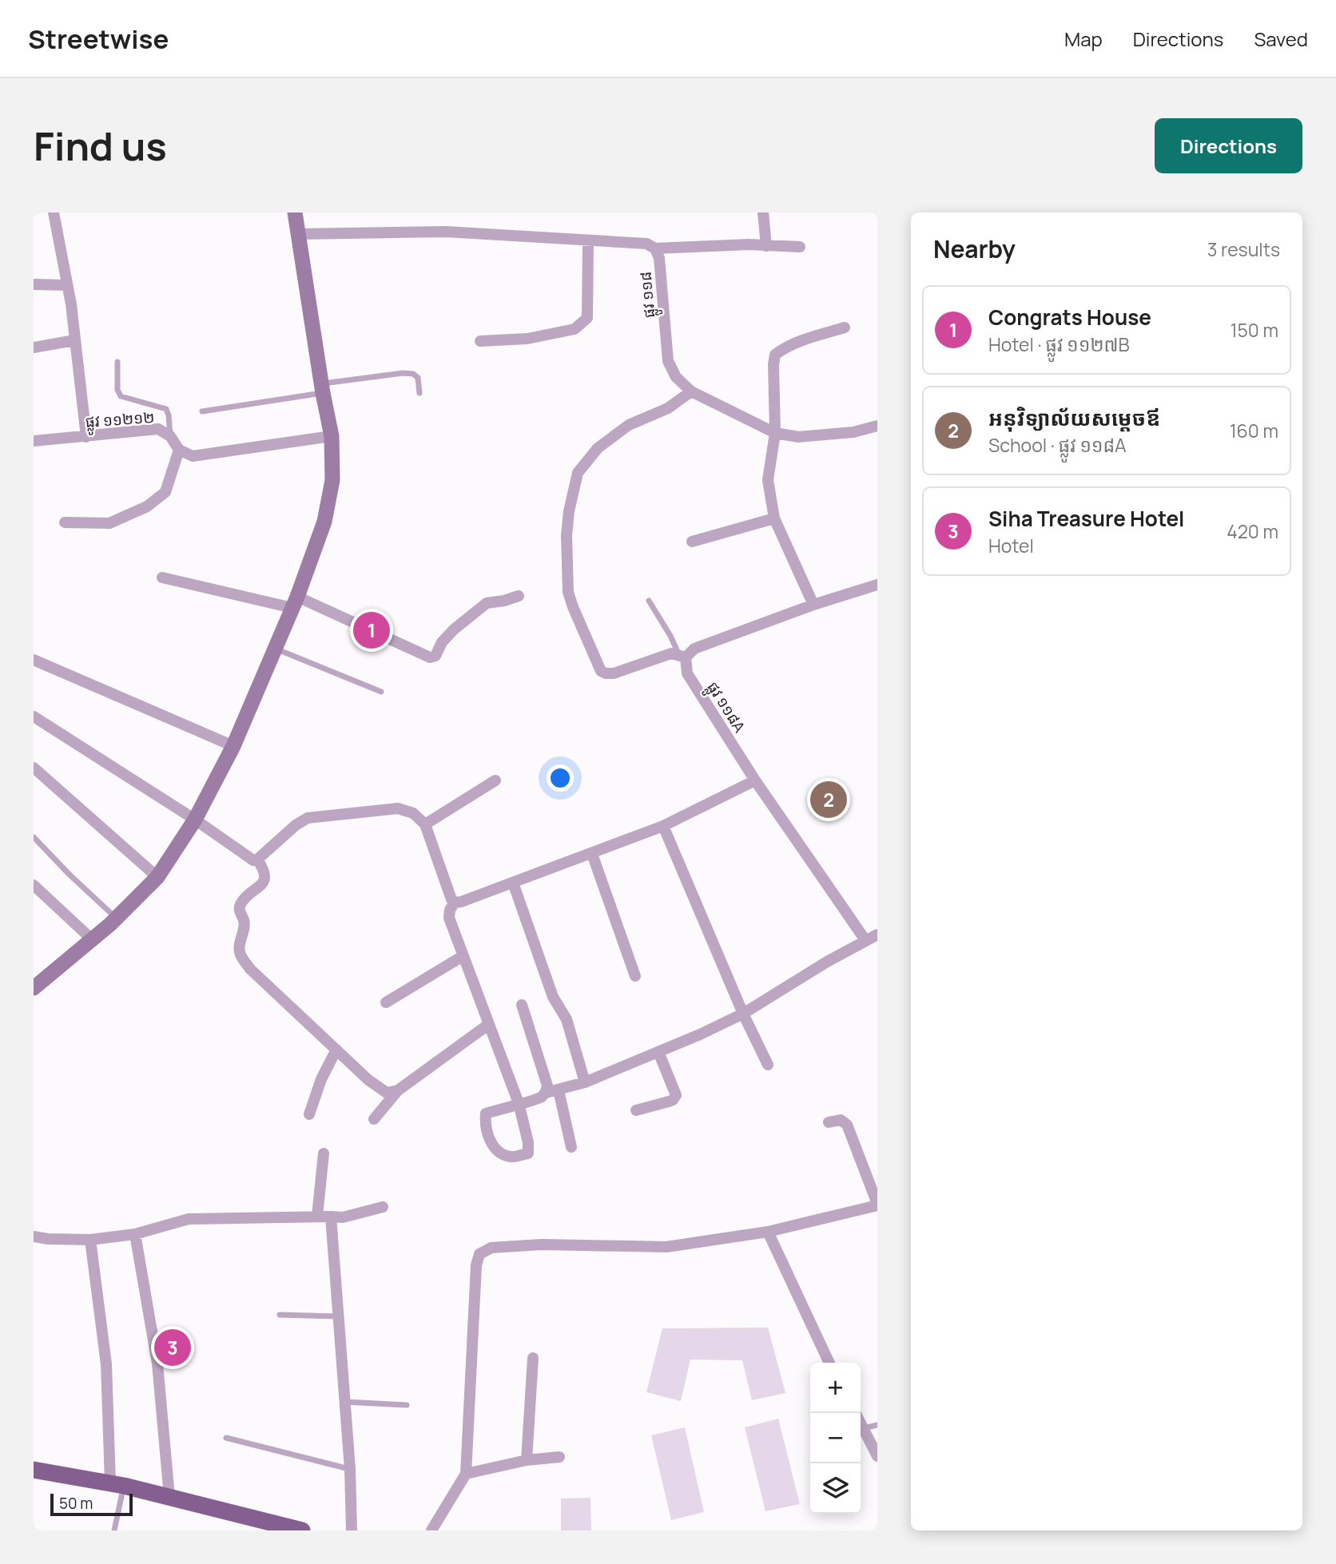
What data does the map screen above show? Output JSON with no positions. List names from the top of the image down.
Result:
{
  "streets": {
    "street": ["ផ្លូវ ១១៨", "ផ្លូវ ១១២១២", "ផ្លូវ ១១៨A"]
  },
  "scale_bar": "50 m",
  "page": {
    "header": "Streetwise",
    "nav": ["Map", "Directions", "Saved"],
    "buttons": "Directions",
    "title": "Find us",
    "heading": ["Nearby", "3 results"],
    "list": [
      {
        "mark": "1",
        "name": "Congrats House",
        "note": "Hotel · ផ្លូវ ១១២៧B",
        "value": "150 m"
      },
      {
        "mark": "2",
        "name": "អនុវិទ្យាល័យសម្តេចឪ",
        "note": "School · ផ្លូវ ១១៨A",
        "value": "160 m"
      },
      {
        "mark": "3",
        "name": "Siha Treasure Hotel",
        "note": "Hotel",
        "value": "420 m"
      }
    ],
    "pins": ["1", "2", "3"],
    "map_buttons": ["+", "−"],
    "scale": "50 m"
  }
}
